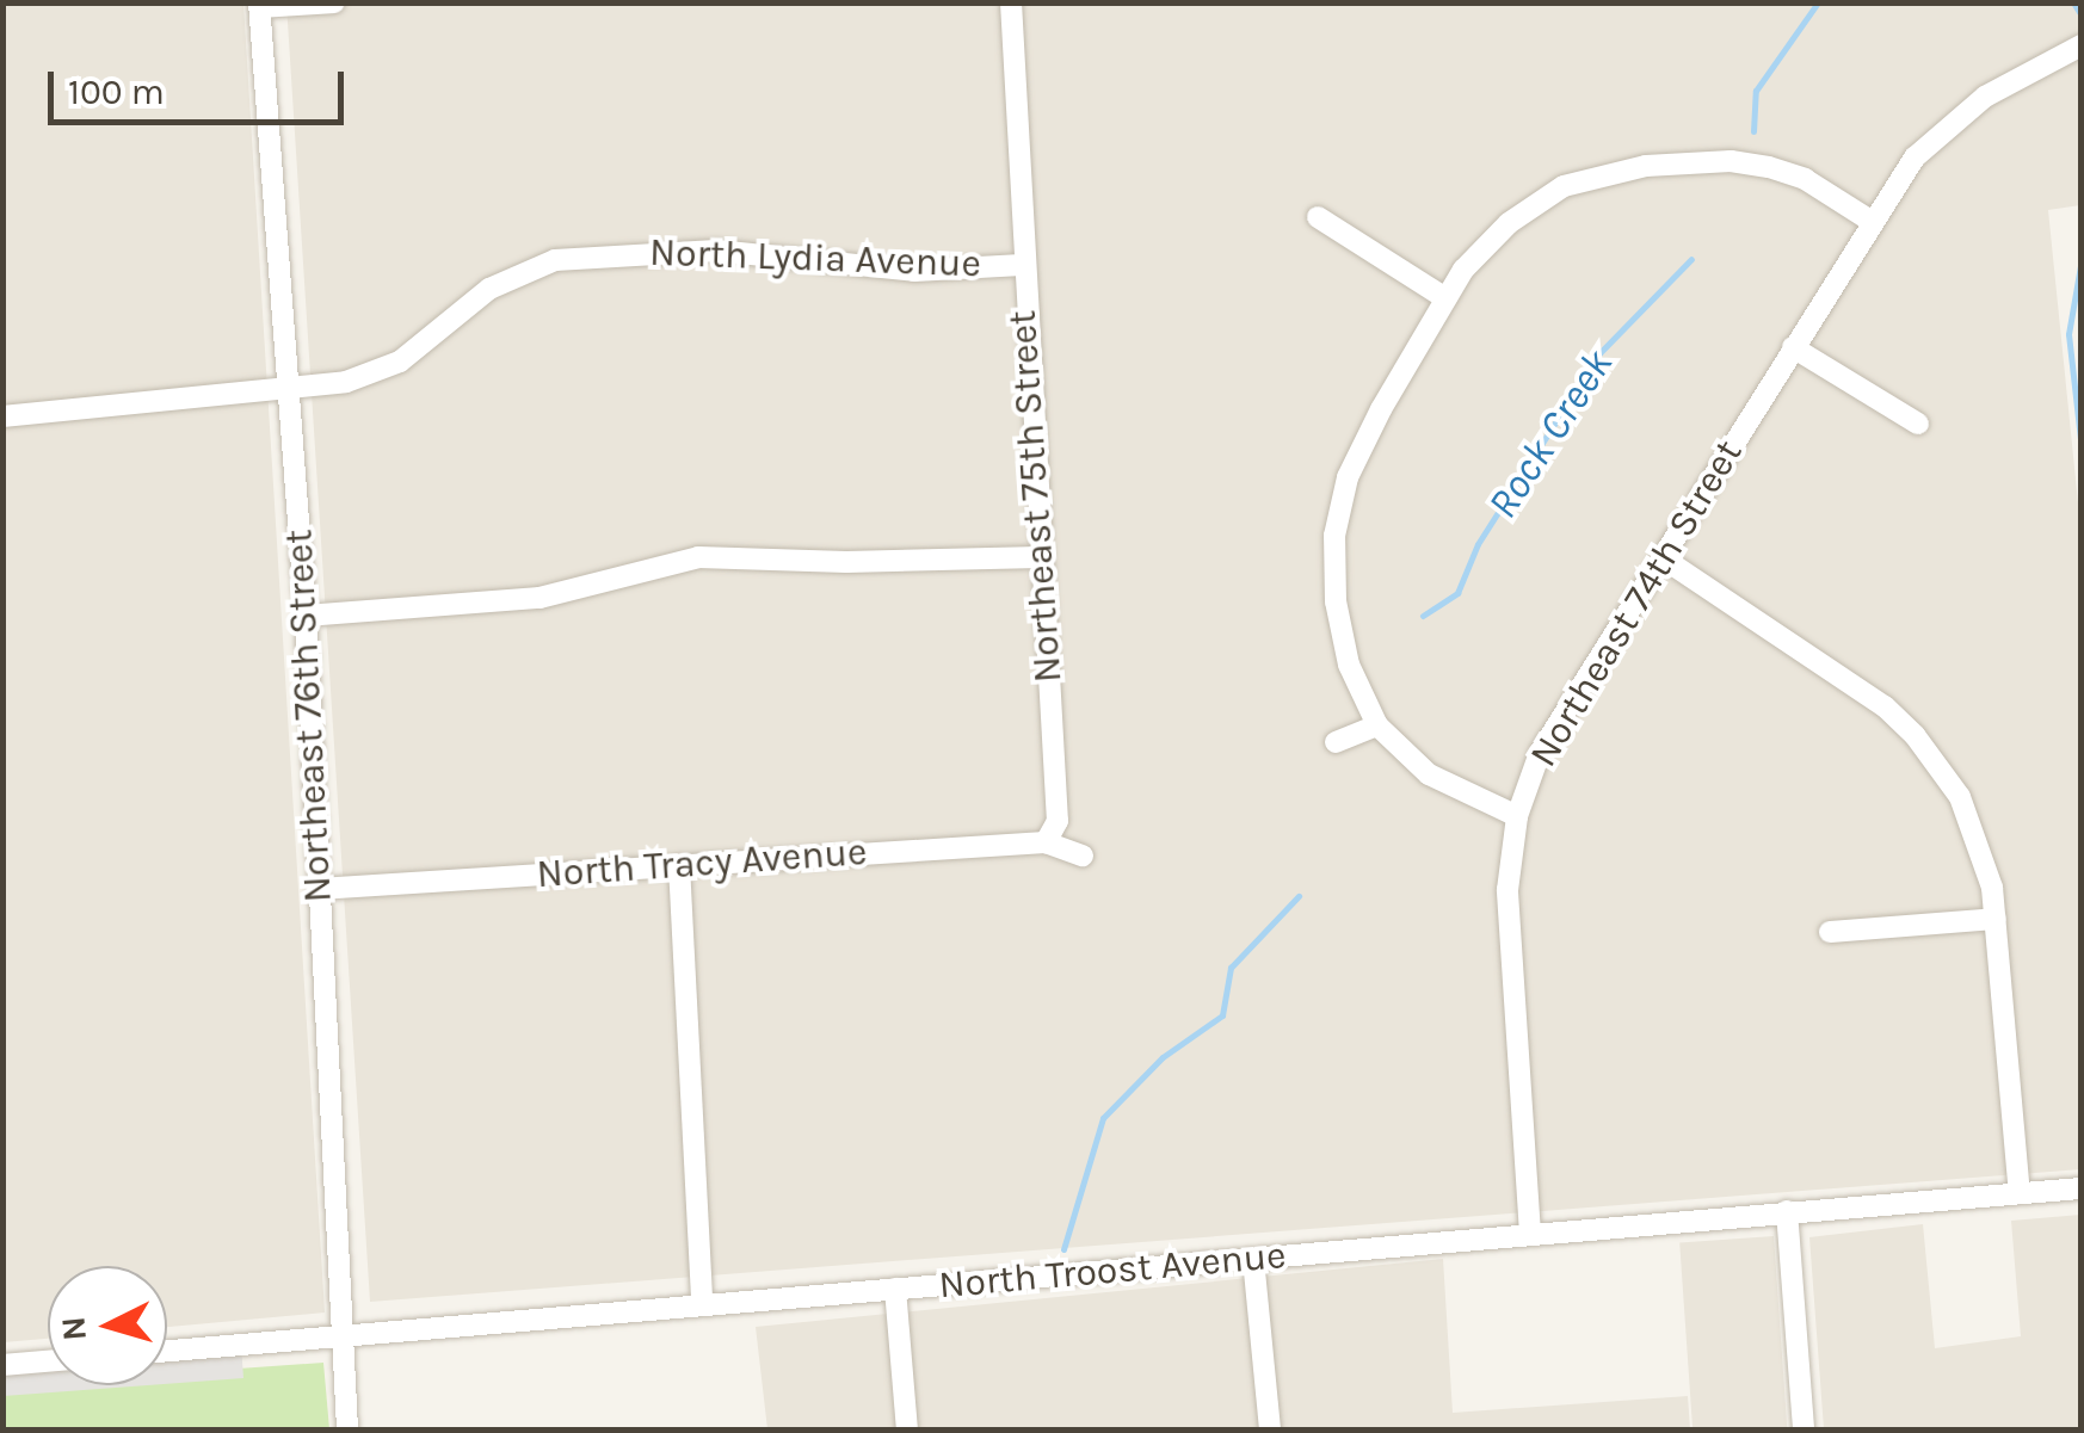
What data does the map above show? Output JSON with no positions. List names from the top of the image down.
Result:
{
  "streets": {
    "street": [
      "North Lydia Avenue",
      "Northeast 75th Street",
      "Northeast 74th Street",
      "Northeast 76th Street",
      "North Tracy Avenue",
      "North Troost Avenue"
    ]
  },
  "crossings": [
    ["North Lydia Avenue", "Northeast 75th Street"],
    ["North Lydia Avenue", "Northeast 76th Street"],
    ["Northeast 75th Street", "North Tracy Avenue"],
    ["Northeast 74th Street", "North Troost Avenue"],
    ["Northeast 76th Street", "North Tracy Avenue"],
    ["Northeast 76th Street", "North Troost Avenue"]
  ],
  "water": ["Rock Creek"],
  "scale_bar": "100 m",
  "north": "left"
}
